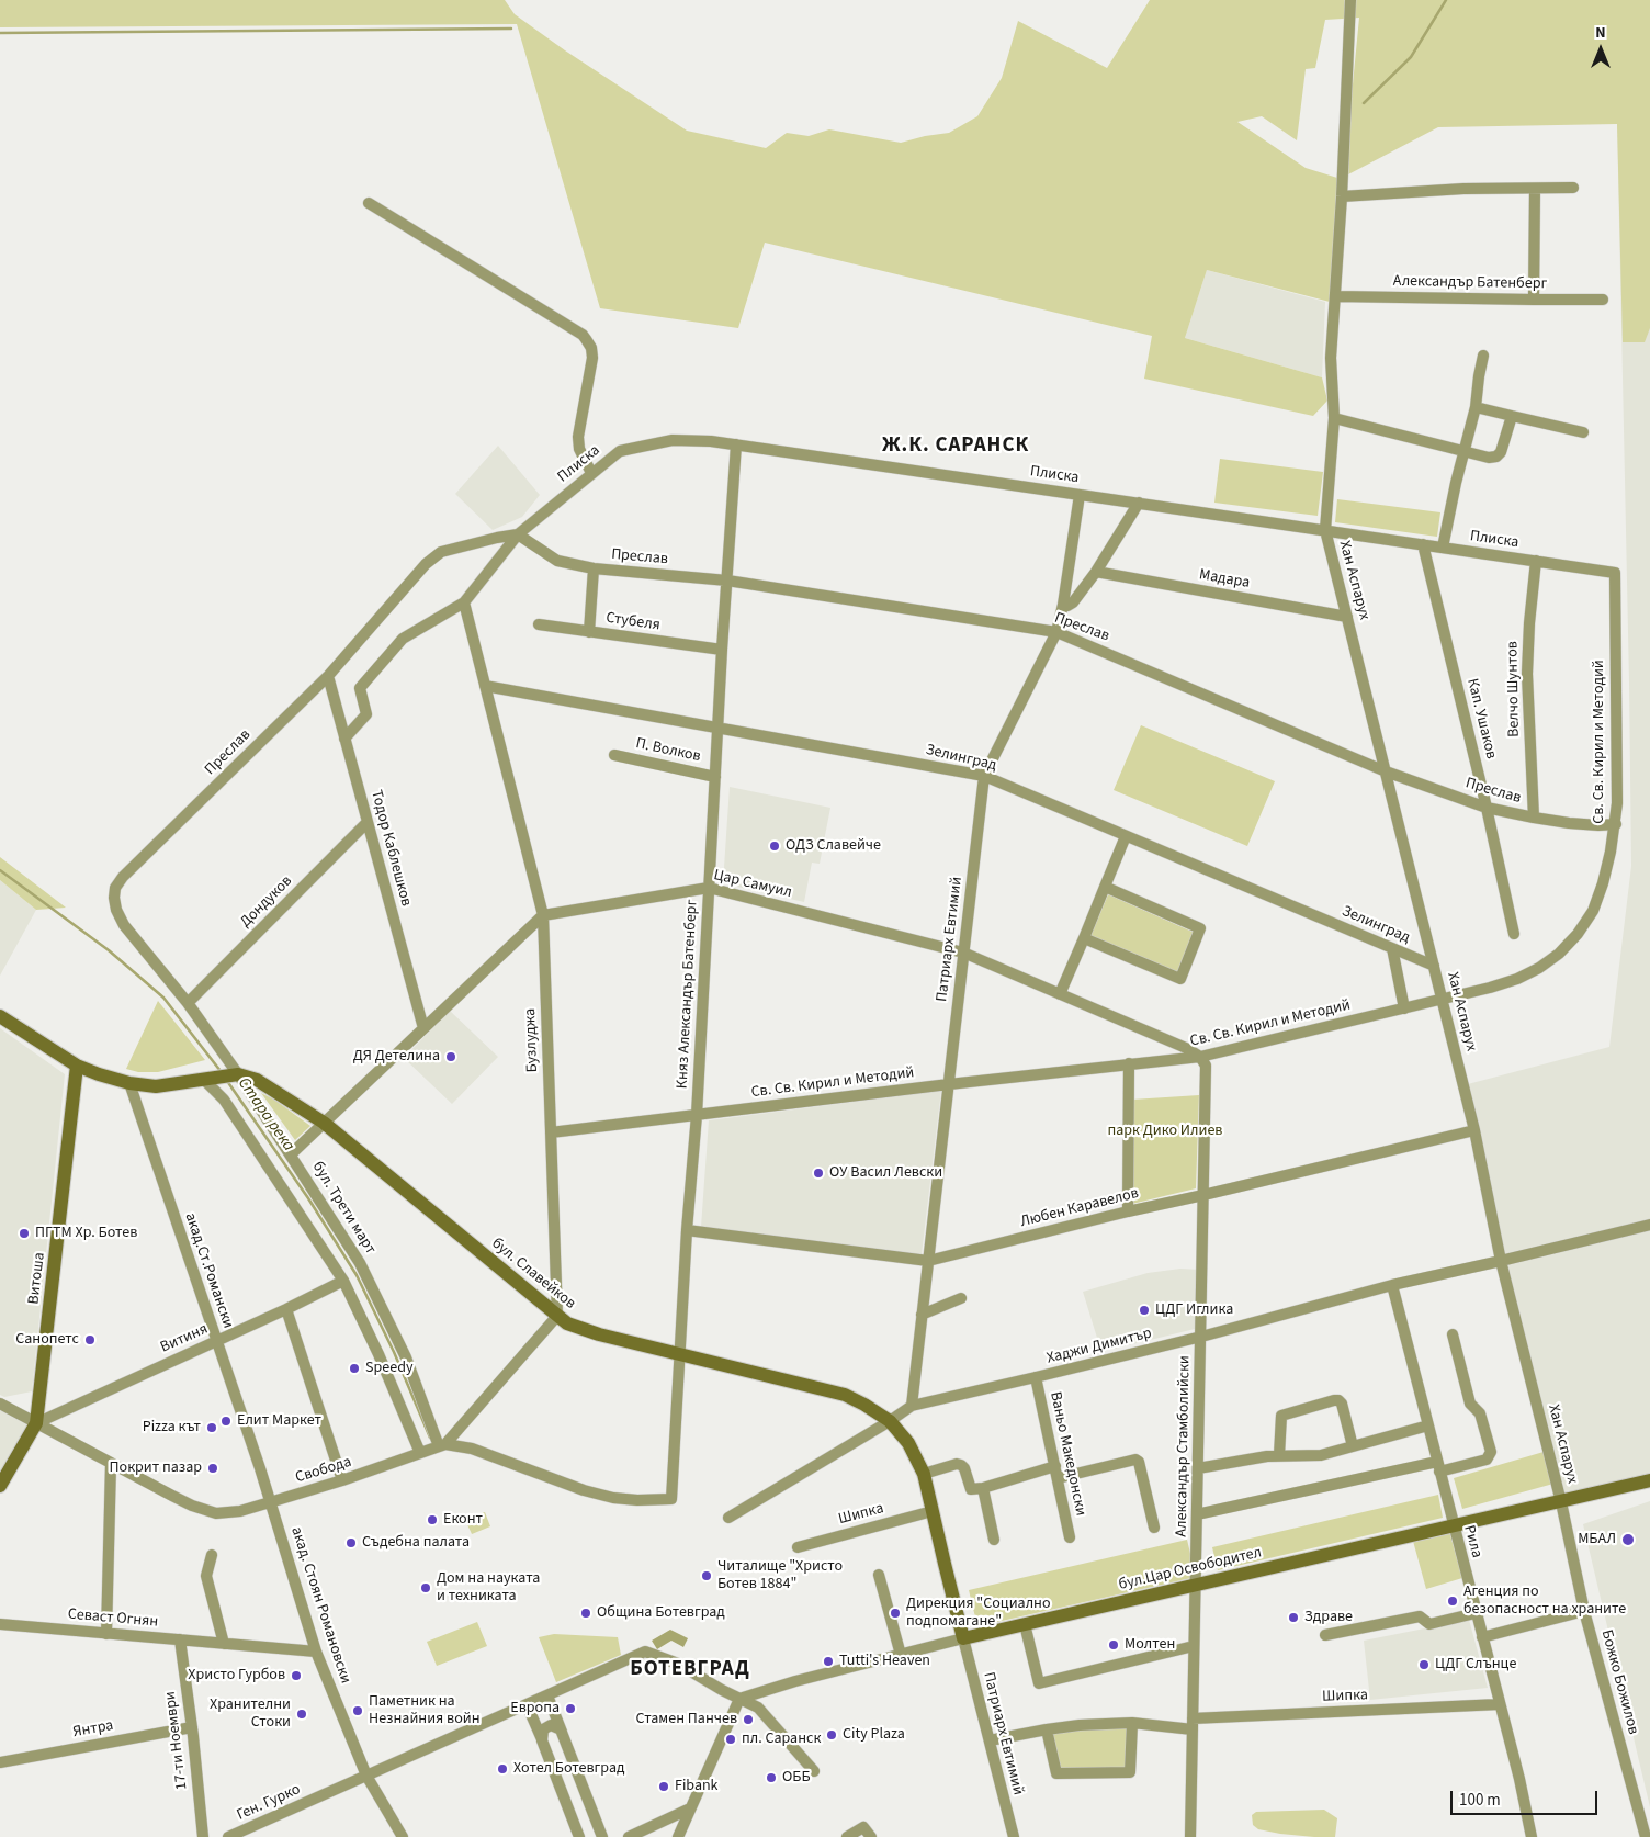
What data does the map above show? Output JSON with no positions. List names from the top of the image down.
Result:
{
  "streets": {
    "street": [
      "Александър Батенберг",
      "Плиска",
      "Преслав",
      "Мадара",
      "Хан Аспарух",
      "Стубеля",
      "Велчо Шунтов",
      "Кап. Ушаков",
      "Св. Св. Кирил и Методий",
      "П. Волков",
      "Зелинград",
      "Тодор Каблешков",
      "Цар Самуил",
      "Дондуков",
      "Патриарх Евтимий",
      "Княз Александър Батенберг",
      "Бузлуджа",
      "бул. Трети март",
      "Любен Каравелов",
      "акад.Ст.Романски",
      "бул. Славейков",
      "Витоша",
      "Витиня",
      "Хаджи Димитър",
      "Александър Стамболийски",
      "Ваньо Македонски",
      "Свобода",
      "Шипка",
      "Рила",
      "бул.Цар Освободител",
      "акад. Стоян Романовски",
      "Севаст Огнян",
      "Божко Божилов",
      "Янтра",
      "17-ти Ноември",
      "Ген. Гурко"
    ]
  },
  "crossings": [
    ["Александър Батенберг", "Хан Аспарух"],
    ["Плиска", "Преслав"],
    ["Плиска", "Хан Аспарух"],
    ["Плиска", "Велчо Шунтов"],
    ["Плиска", "Кап. Ушаков"],
    ["Плиска", "Св. Св. Кирил и Методий"],
    ["Плиска", "Патриарх Евтимий"],
    ["Плиска", "Княз Александър Батенберг"],
    ["Плиска", "Бузлуджа"],
    ["Преслав", "Хан Аспарух"],
    ["Преслав", "Велчо Шунтов"],
    ["Преслав", "Кап. Ушаков"],
    ["Преслав", "Св. Св. Кирил и Методий"],
    ["Преслав", "Тодор Каблешков"],
    ["Преслав", "Патриарх Евтимий"],
    ["Преслав", "Княз Александър Батенберг"],
    ["Преслав", "бул. Трети март"],
    ["Мадара", "Хан Аспарух"],
    ["Хан Аспарух", "Св. Св. Кирил и Методий"],
    ["Хан Аспарух", "Зелинград"],
    ["Хан Аспарух", "Любен Каравелов"],
    ["Хан Аспарух", "Хаджи Димитър"],
    ["Хан Аспарух", "бул.Цар Освободител"],
    ["Хан Аспарух", "Божко Божилов"],
    ["Стубеля", "Княз Александър Батенберг"],
    ["Св. Св. Кирил и Методий", "Цар Самуил"],
    ["Св. Св. Кирил и Методий", "Патриарх Евтимий"],
    ["Св. Св. Кирил и Методий", "Княз Александър Батенберг"],
    ["Св. Св. Кирил и Методий", "Бузлуджа"],
    ["Св. Св. Кирил и Методий", "Александър Стамболийски"],
    ["П. Волков", "Княз Александър Батенберг"],
    ["Зелинград", "Патриарх Евтимий"],
    ["Зелинград", "Княз Александър Батенберг"],
    ["Зелинград", "Бузлуджа"],
    ["Тодор Каблешков", "Дондуков"],
    ["Цар Самуил", "Патриарх Евтимий"],
    ["Цар Самуил", "Княз Александър Батенберг"],
    ["Цар Самуил", "Бузлуджа"],
    ["Цар Самуил", "Александър Стамболийски"],
    ["Дондуков", "бул. Трети март"],
    ["Патриарх Евтимий", "Любен Каравелов"],
    ["Патриарх Евтимий", "Хаджи Димитър"],
    ["Патриарх Евтимий", "Шипка"],
    ["Патриарх Евтимий", "бул.Цар Освободител"],
    ["Княз Александър Батенберг", "Любен Каравелов"],
    ["Княз Александър Батенберг", "бул. Славейков"],
    ["Княз Александър Батенберг", "Свобода"],
    ["Бузлуджа", "бул. Славейков"],
    ["бул. Трети март", "бул. Славейков"],
    ["бул. Трети март", "Витиня"],
    ["бул. Трети март", "Свобода"],
    ["Любен Каравелов", "Александър Стамболийски"],
    ["акад.Ст.Романски", "Витиня"],
    ["акад.Ст.Романски", "акад. Стоян Романовски"],
    ["бул. Славейков", "Хаджи Димитър"],
    ["Витоша", "Витиня"],
    ["Витоша", "Свобода"],
    ["Витиня", "Свобода"],
    ["Хаджи Димитър", "Александър Стамболийски"],
    ["Хаджи Димитър", "Ваньо Македонски"],
    ["Хаджи Димитър", "Рила"],
    ["Александър Стамболийски", "Шипка"],
    ["Александър Стамболийски", "бул.Цар Освободител"],
    ["Свобода", "акад. Стоян Романовски"],
    ["Шипка", "Рила"],
    ["Рила", "бул.Цар Освободител"],
    ["бул.Цар Освободител", "Божко Божилов"],
    ["бул.Цар Освободител", "Ген. Гурко"],
    ["акад. Стоян Романовски", "Севаст Огнян"],
    ["акад. Стоян Романовски", "Ген. Гурко"],
    ["Севаст Огнян", "17-ти Ноември"],
    ["Янтра", "17-ти Ноември"]
  ],
  "districts": ["Ж.К. САРАНСК", "БОТЕВГРАД"],
  "water": ["Стара река"],
  "parks": ["парк Дико Илиев"],
  "places": [
    "ОДЗ Славейче",
    "ДЯ Детелина",
    "ОУ Васил Левски",
    "ПГТМ Хр. Ботев",
    "ЦДГ Иглика",
    "Санопетс",
    "Speedy",
    "Елит Маркет",
    "Pizza кът",
    "Покрит пазар",
    "Еконт",
    "МБАЛ",
    "Съдебна палата",
    "Читалище \"Христо Ботев 1884\"",
    "Дом на науката и техниката",
    "Агенция по безопасност на храните",
    "Община Ботевград",
    "Дирекция \"Социално подпомагане\"",
    "Здраве",
    "Молтен",
    "Tutti's Heaven",
    "ЦДГ Слънце",
    "Христо Гурбов",
    "Европа",
    "Паметник на Незнайния войн",
    "Хранителни Стоки",
    "Стамен Панчев",
    "City Plaza",
    "пл. Саранск",
    "Хотел Ботевград",
    "ОББ",
    "Fibank"
  ],
  "scale_bar": "100 m",
  "north": "top"
}
